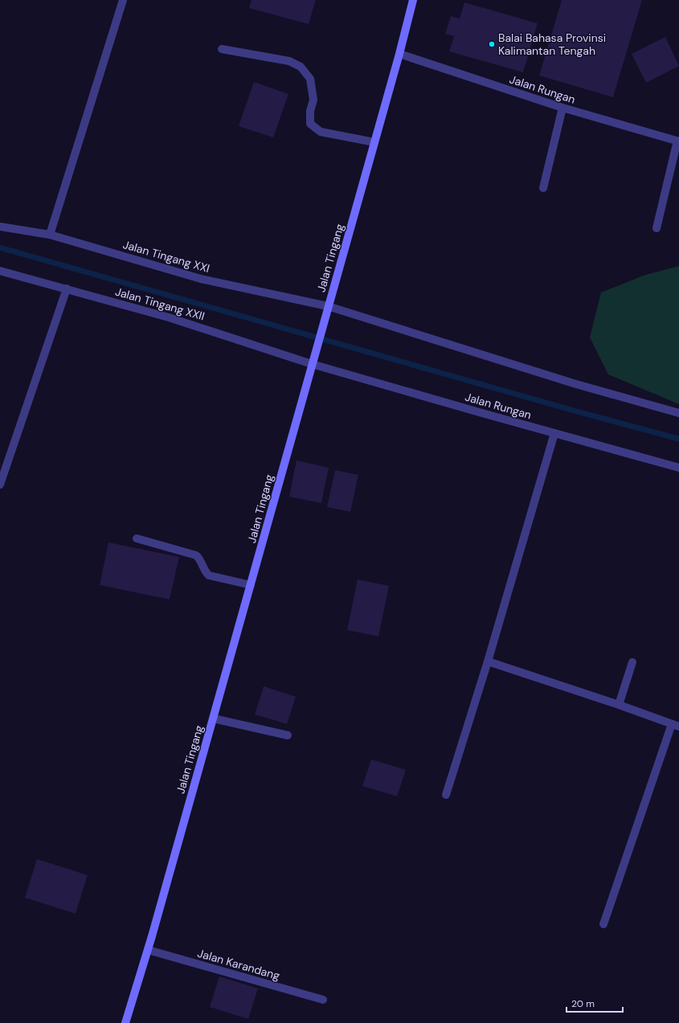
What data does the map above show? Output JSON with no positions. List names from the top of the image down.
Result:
{
  "streets": {
    "main road": ["Jalan Tingang"],
    "street": [
      "Jalan Rungan",
      "Jalan Tingang XXI",
      "Jalan Tingang XXII",
      "Jalan Karandang"
    ]
  },
  "crossings": [
    ["Jalan Rungan", "Jalan Tingang"],
    ["Jalan Rungan", "Jalan Tingang XXII"],
    ["Jalan Tingang XXI", "Jalan Tingang"],
    ["Jalan Tingang", "Jalan Tingang XXII"],
    ["Jalan Tingang", "Jalan Karandang"]
  ],
  "places": ["Balai Bahasa Provinsi Kalimantan Tengah"],
  "scale_bar": "20 m"
}
